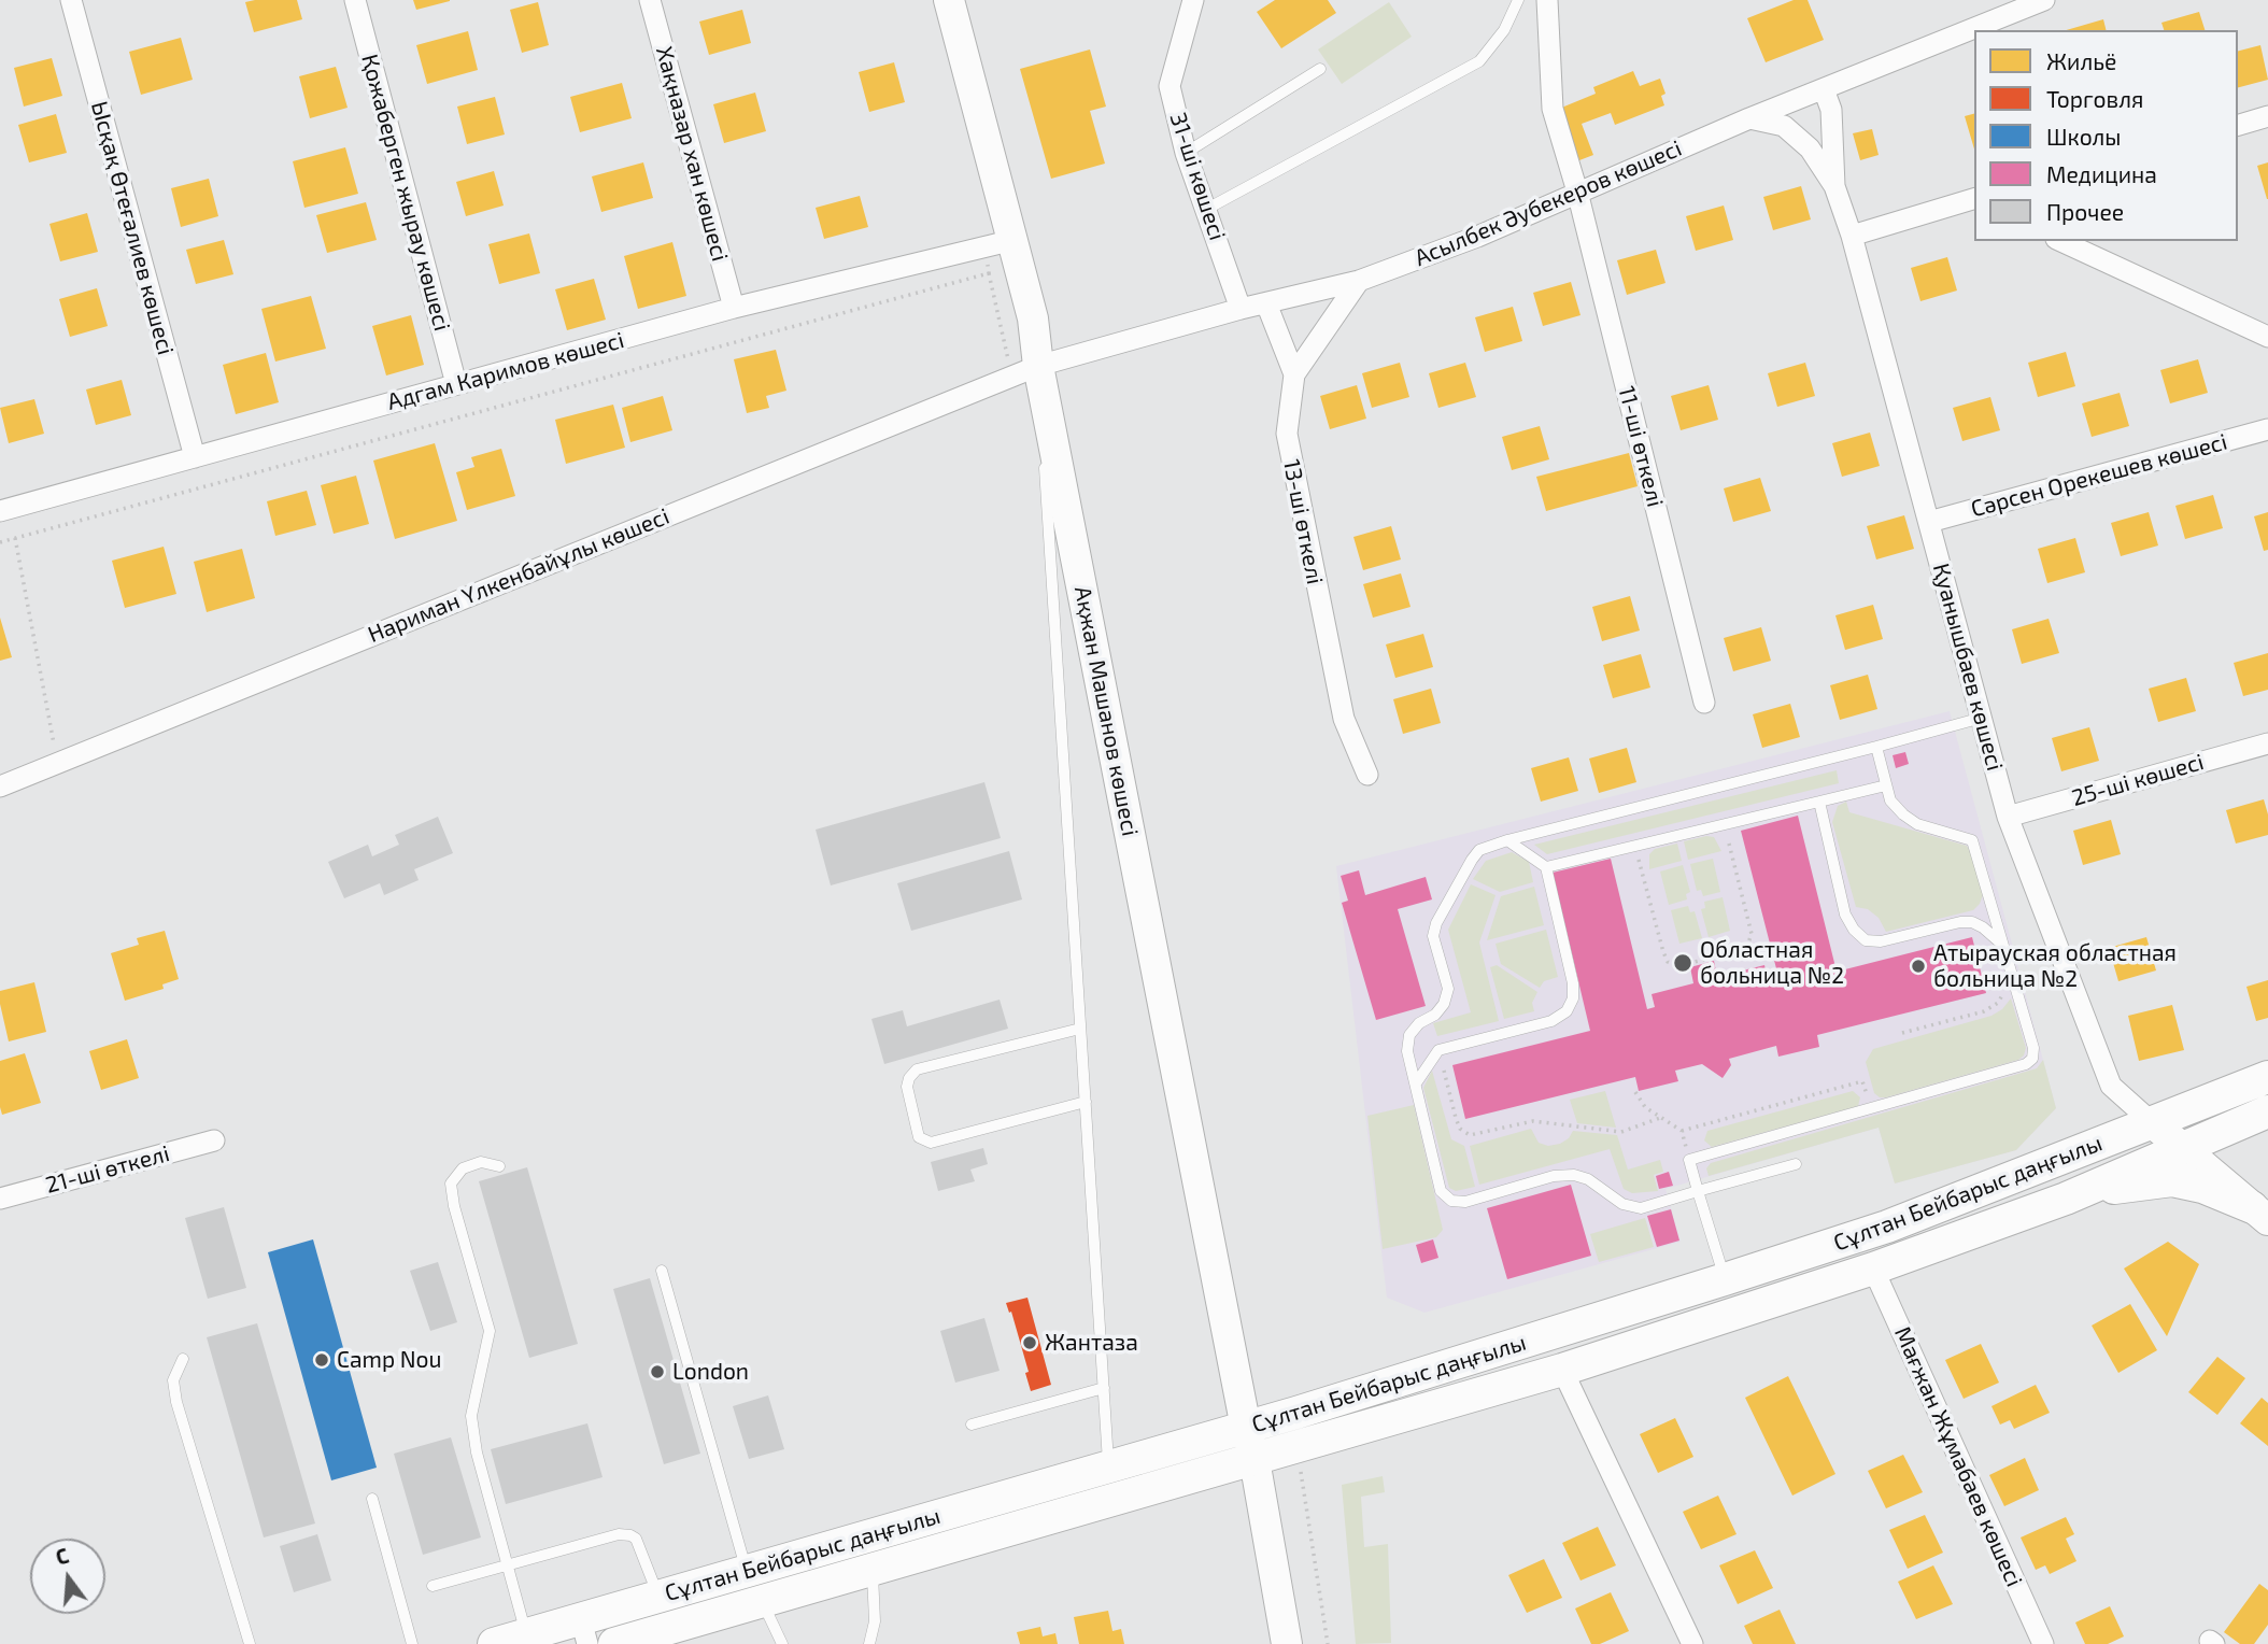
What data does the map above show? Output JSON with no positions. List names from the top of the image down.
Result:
{
  "streets": {
    "main road": ["Сұлтан Бейбарыс даңғылы"],
    "street": [
      "Хақназар хан көшесі",
      "31-ші көшесі",
      "Қожаберген жырау көшесі",
      "Асылбек Әубекеров көшесі",
      "Ысқақ Өтеғалиев көшесі",
      "Адгам Каримов көшесі",
      "11-ші өткелі",
      "Сәрсен Орекешев көшесі",
      "13-ші өткелі",
      "Нариман Үлкенбайұлы көшесі",
      "Қуанышбаев көшесі",
      "Ақжан Машанов көшесі",
      "25-ші көшесі",
      "21-ші өткелі",
      "Мағжан Жұмабаев көшесі"
    ]
  },
  "crossings": [
    ["Хақназар хан көшесі", "Адгам Каримов көшесі"],
    ["31-ші көшесі", "Асылбек Әубекеров көшесі"],
    ["Қожаберген жырау көшесі", "Адгам Каримов көшесі"],
    ["Асылбек Әубекеров көшесі", "11-ші өткелі"],
    ["Асылбек Әубекеров көшесі", "13-ші өткелі"],
    ["Асылбек Әубекеров көшесі", "Нариман Үлкенбайұлы көшесі"],
    ["Асылбек Әубекеров көшесі", "Қуанышбаев көшесі"],
    ["Асылбек Әубекеров көшесі", "Ақжан Машанов көшесі"],
    ["Ысқақ Өтеғалиев көшесі", "Адгам Каримов көшесі"],
    ["Адгам Каримов көшесі", "Ақжан Машанов көшесі"],
    ["Сәрсен Орекешев көшесі", "Қуанышбаев көшесі"],
    ["Нариман Үлкенбайұлы көшесі", "Ақжан Машанов көшесі"],
    ["Қуанышбаев көшесі", "25-ші көшесі"],
    ["Қуанышбаев көшесі", "Сұлтан Бейбарыс даңғылы"],
    ["Ақжан Машанов көшесі", "Сұлтан Бейбарыс даңғылы"],
    ["Сұлтан Бейбарыс даңғылы", "Мағжан Жұмабаев көшесі"]
  ],
  "places": [
    "Областная больница №2",
    "Атырауская областная больница №2",
    "Жантаза",
    "Camp Nou",
    "London"
  ],
  "legend": [
    "Жильё",
    "Торговля",
    "Школы",
    "Медицина",
    "Прочее"
  ],
  "north": "top"
}
